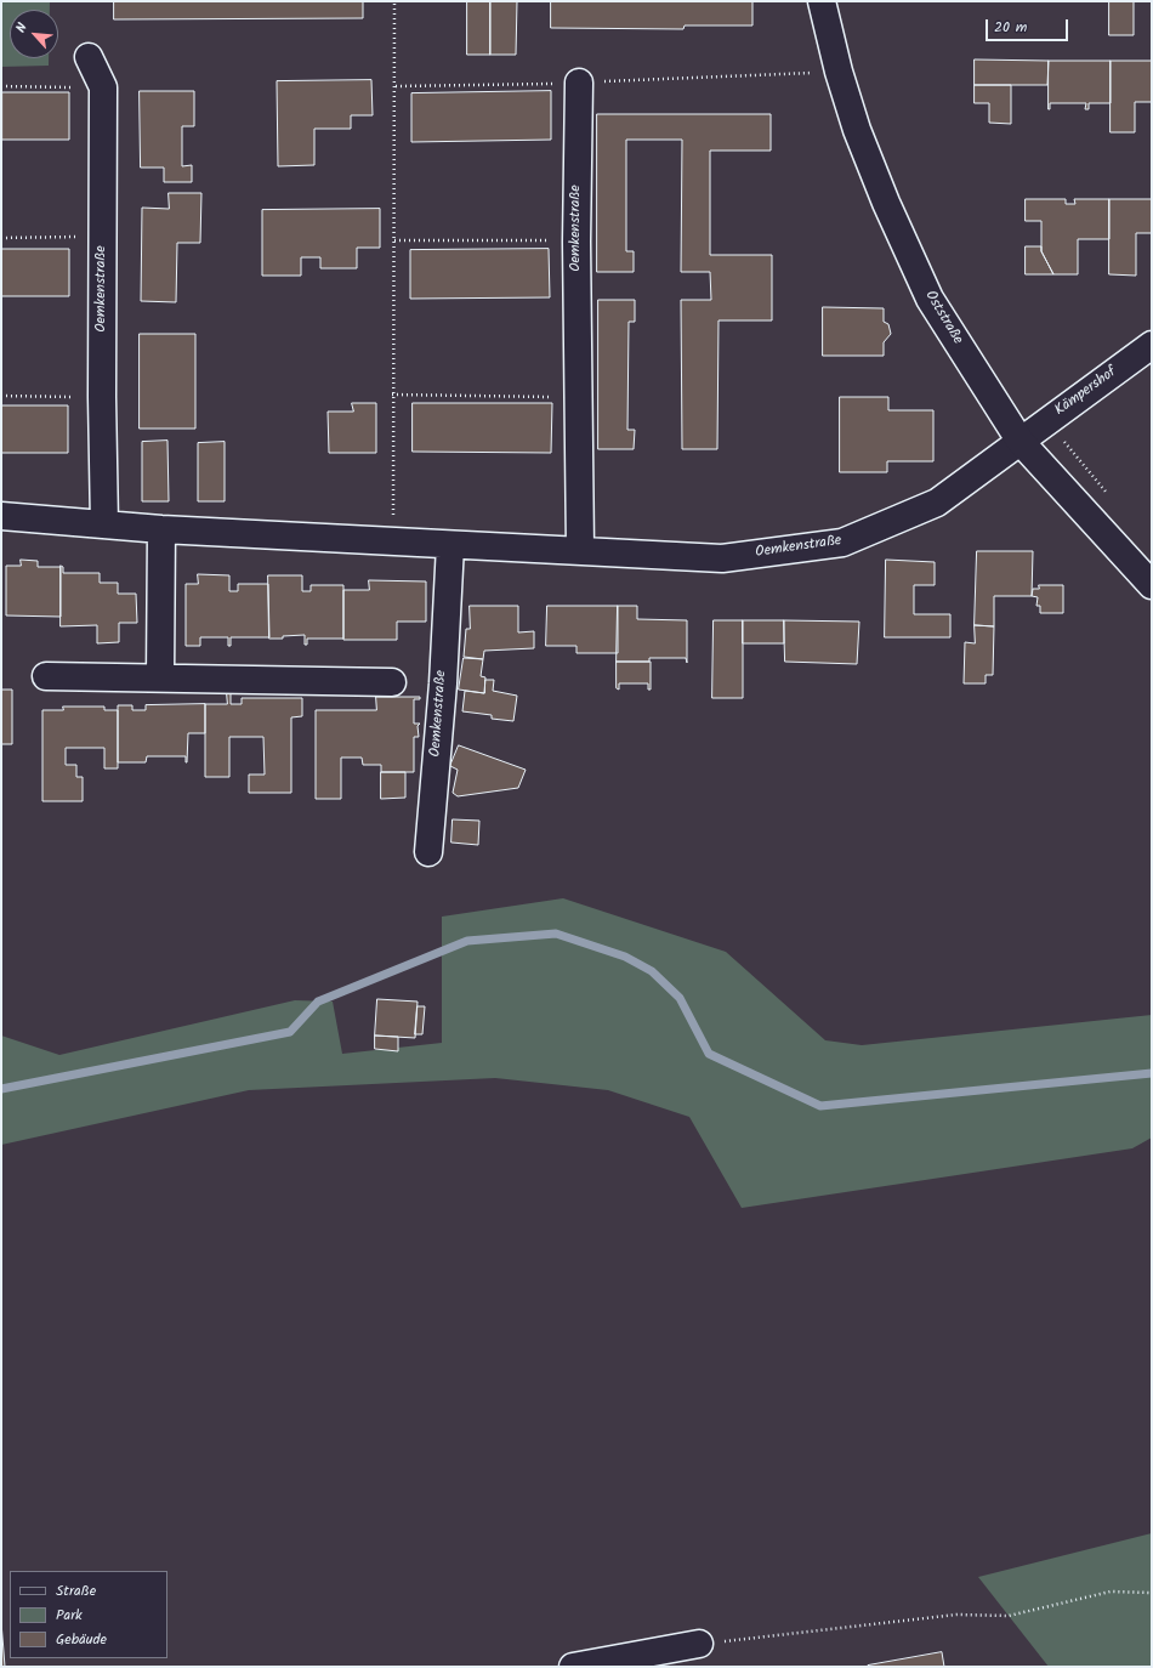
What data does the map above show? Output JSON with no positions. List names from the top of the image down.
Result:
{
  "streets": {
    "street": ["Oemkenstraße", "Oststraße", "Kämpershof"]
  },
  "crossings": [
    ["Oemkenstraße", "Oststraße"],
    ["Oemkenstraße", "Kämpershof"],
    ["Oststraße", "Kämpershof"]
  ],
  "legend": ["Straße", "Park", "Gebäude"],
  "scale_bar": "20 m",
  "north": "top left"
}
